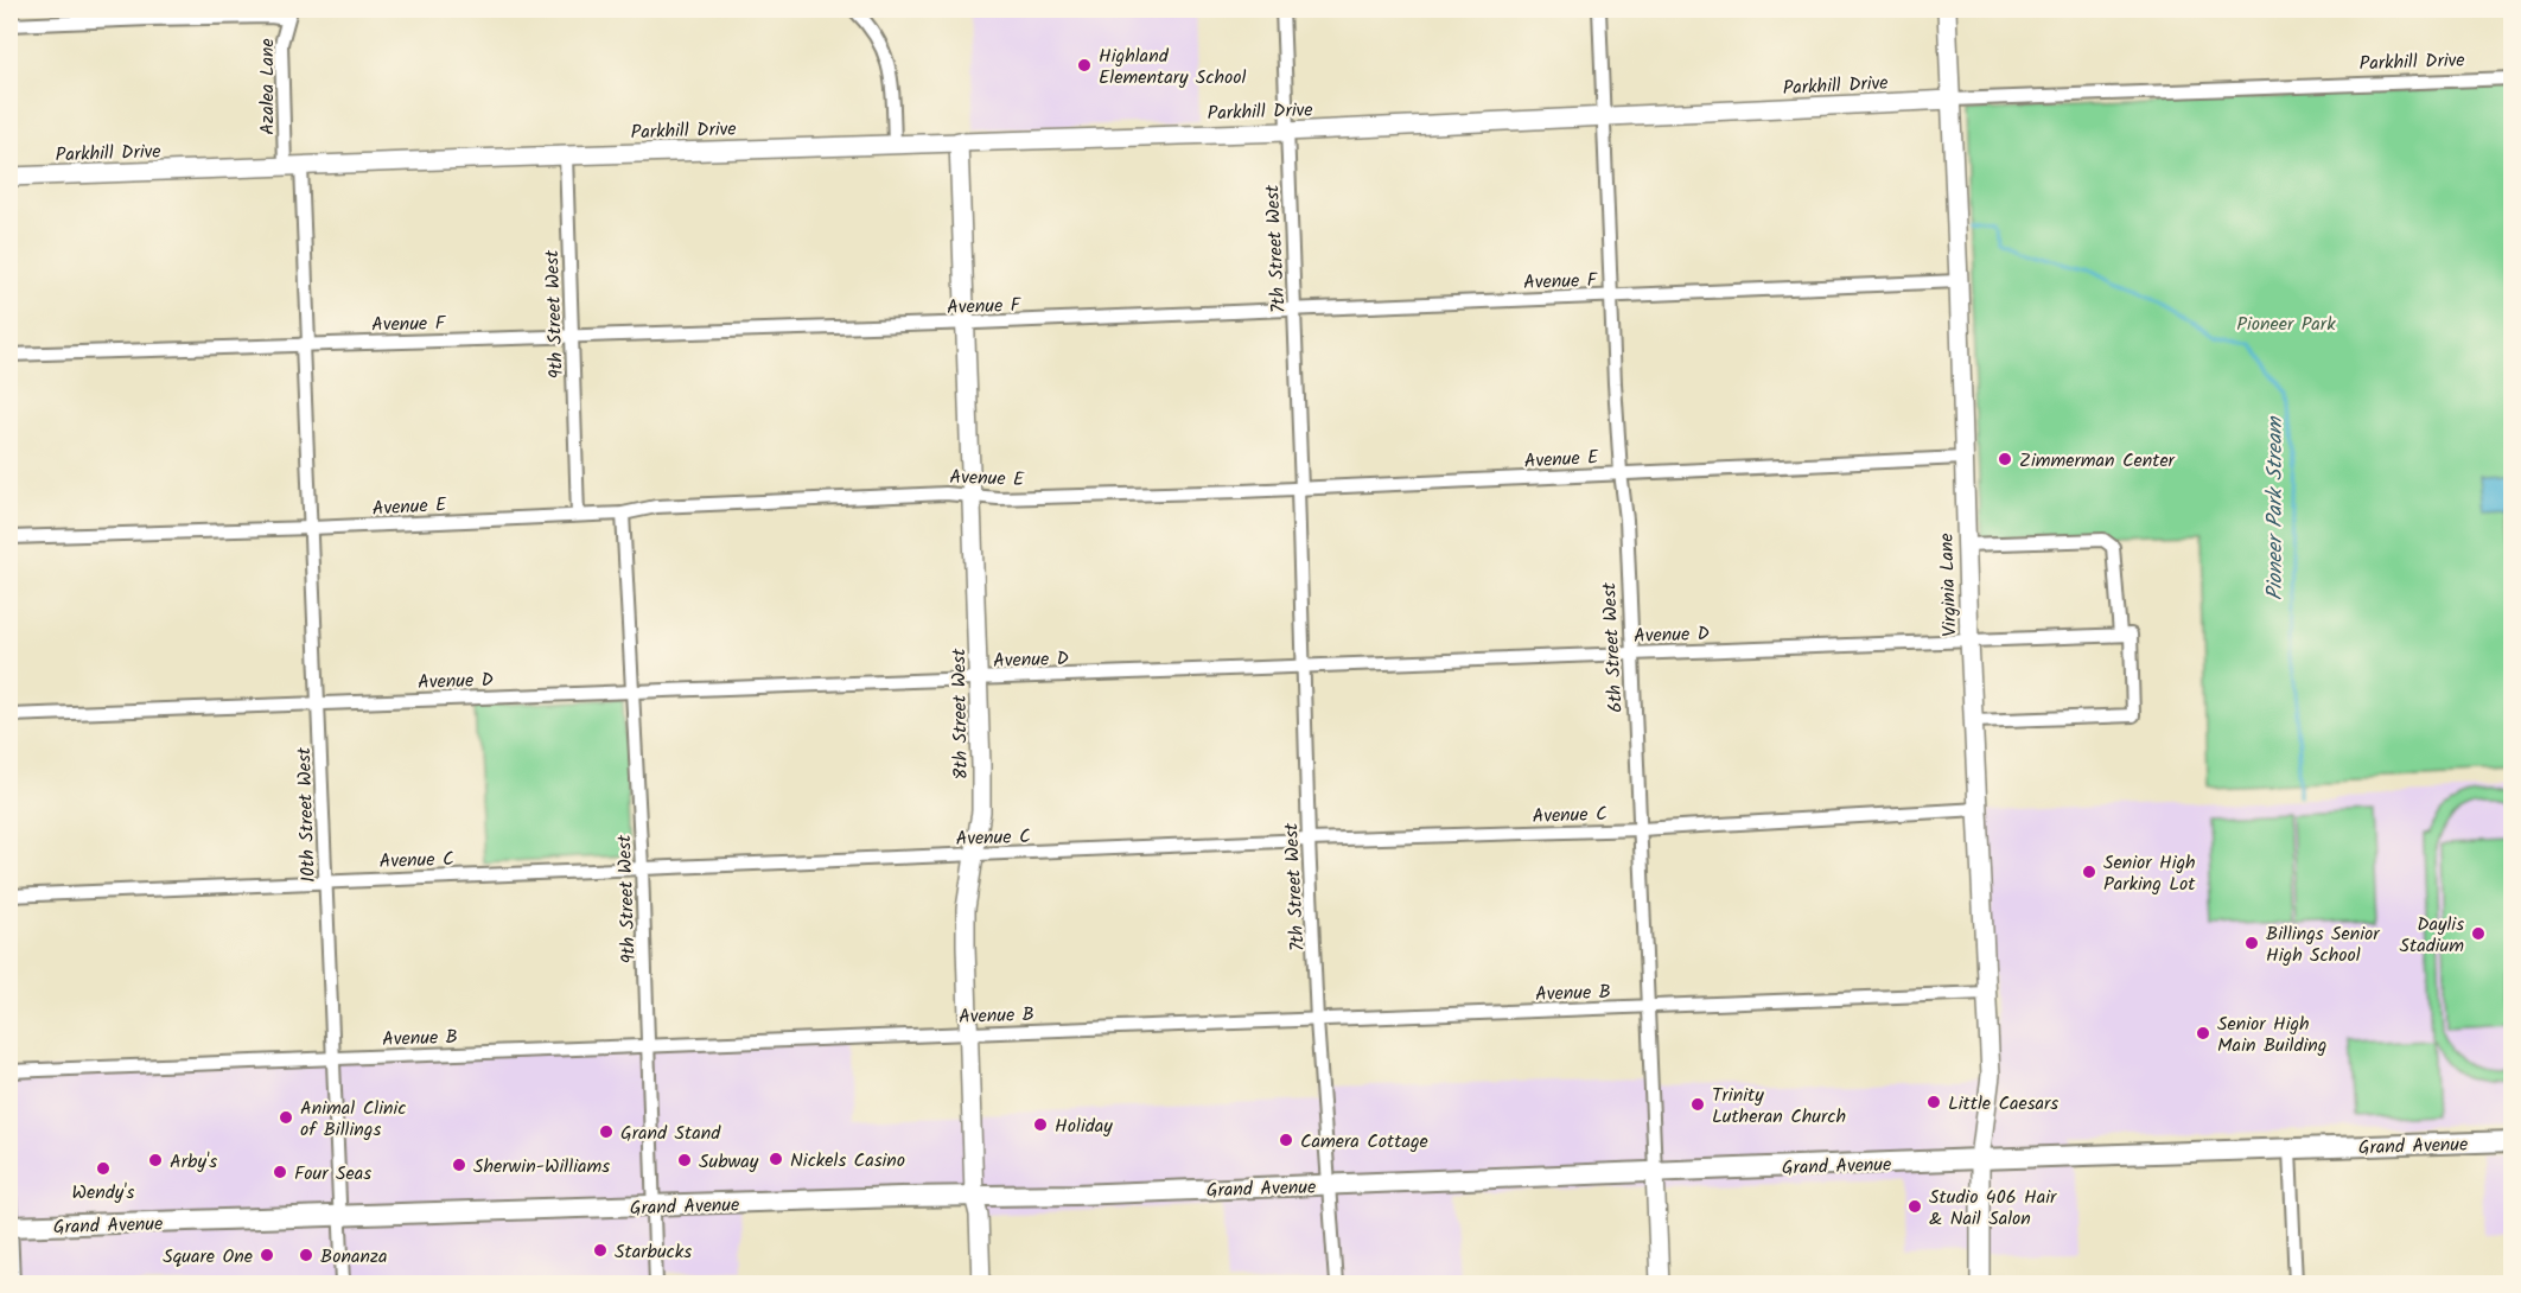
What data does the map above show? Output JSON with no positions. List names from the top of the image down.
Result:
{
  "streets": {
    "main road": ["Grand Avenue"],
    "street": [
      "Parkhill Drive",
      "Azalea Lane",
      "7th Street West",
      "Avenue F",
      "9th Street West",
      "Avenue E",
      "Virginia Lane",
      "Avenue D",
      "6th Street West",
      "8th Street West",
      "Avenue C",
      "10th Street West",
      "Avenue B"
    ]
  },
  "crossings": [
    ["Parkhill Drive", "Azalea Lane"],
    ["Parkhill Drive", "7th Street West"],
    ["Parkhill Drive", "9th Street West"],
    ["Parkhill Drive", "Virginia Lane"],
    ["Parkhill Drive", "6th Street West"],
    ["Parkhill Drive", "8th Street West"],
    ["Parkhill Drive", "10th Street West"],
    ["Azalea Lane", "10th Street West"],
    ["7th Street West", "Avenue F"],
    ["7th Street West", "Avenue E"],
    ["7th Street West", "Avenue D"],
    ["7th Street West", "Avenue C"],
    ["7th Street West", "Avenue B"],
    ["7th Street West", "Grand Avenue"],
    ["Avenue F", "9th Street West"],
    ["Avenue F", "Virginia Lane"],
    ["Avenue F", "6th Street West"],
    ["Avenue F", "8th Street West"],
    ["Avenue F", "10th Street West"],
    ["9th Street West", "Avenue E"],
    ["9th Street West", "Avenue D"],
    ["9th Street West", "Avenue C"],
    ["9th Street West", "Avenue B"],
    ["9th Street West", "Grand Avenue"],
    ["Avenue E", "Virginia Lane"],
    ["Avenue E", "6th Street West"],
    ["Avenue E", "8th Street West"],
    ["Avenue E", "10th Street West"],
    ["Virginia Lane", "Avenue D"],
    ["Virginia Lane", "Avenue C"],
    ["Virginia Lane", "Avenue B"],
    ["Virginia Lane", "Grand Avenue"],
    ["Avenue D", "6th Street West"],
    ["Avenue D", "8th Street West"],
    ["Avenue D", "10th Street West"],
    ["6th Street West", "Avenue C"],
    ["6th Street West", "Avenue B"],
    ["6th Street West", "Grand Avenue"],
    ["8th Street West", "Avenue C"],
    ["8th Street West", "Avenue B"],
    ["8th Street West", "Grand Avenue"],
    ["Avenue C", "10th Street West"],
    ["10th Street West", "Avenue B"],
    ["10th Street West", "Grand Avenue"]
  ],
  "water": ["Pioneer Park Stream"],
  "parks": ["Pioneer Park"],
  "places": [
    "Highland Elementary School",
    "Zimmerman Center",
    "Senior High Parking Lot",
    "Daylis Stadium",
    "Billings Senior High School",
    "Senior High Main Building",
    "Little Caesars",
    "Trinity Lutheran Church",
    "Animal Clinic of Billings",
    "Holiday",
    "Grand Stand",
    "Camera Cottage",
    "Nickels Casino",
    "Arby's",
    "Subway",
    "Sherwin-Williams",
    "Wendy's",
    "Four Seas",
    "Studio 406 Hair & Nail Salon",
    "Starbucks",
    "Square One",
    "Bonanza"
  ]
}
